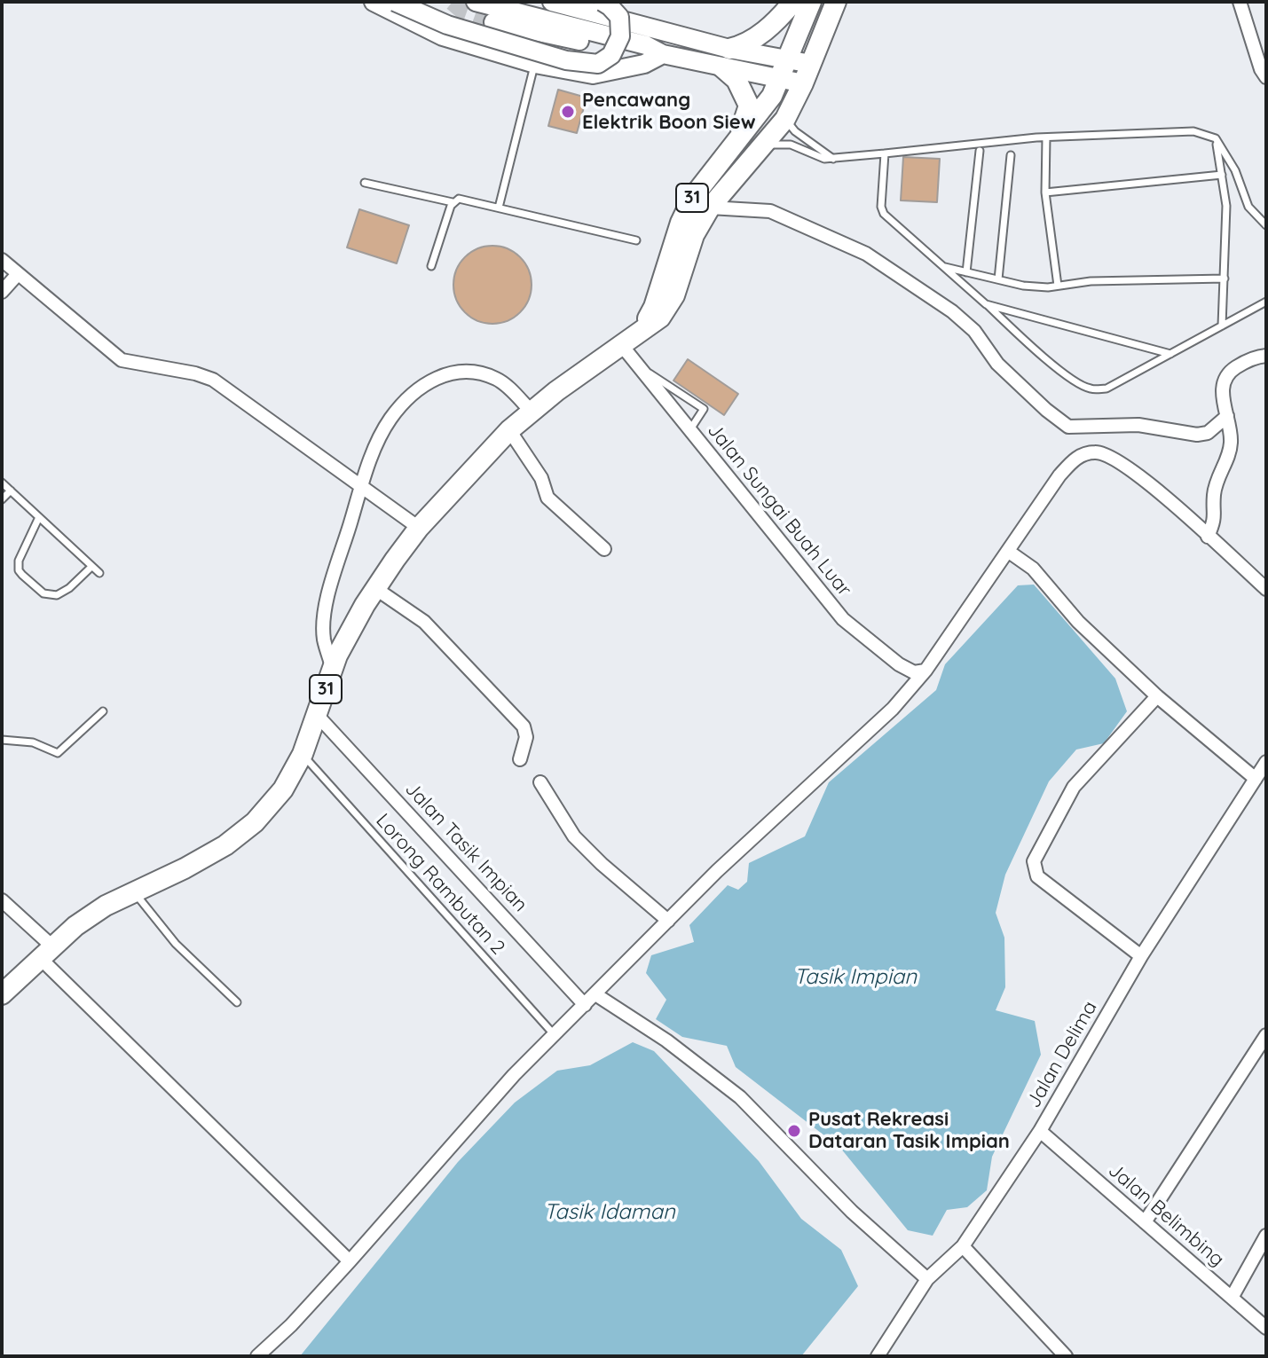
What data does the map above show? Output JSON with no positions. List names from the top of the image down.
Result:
{
  "streets": {
    "main road": ["31"],
    "street": [
      "Jalan Sungai Buah Luar",
      "Jalan Tasik Impian",
      "Jalan Delima",
      "Jalan Belimbing"
    ],
    "lane": ["Lorong Rambutan 2"]
  },
  "crossings": [
    ["31", "Jalan Sungai Buah Luar"],
    ["31", "Jalan Tasik Impian"],
    ["31", "Lorong Rambutan 2"],
    ["Jalan Delima", "Jalan Belimbing"]
  ],
  "water": ["Tasik Impian", "Tasik Idaman"],
  "places": ["Pencawang Elektrik Boon Siew", "Pusat Rekreasi Dataran Tasik Impian"]
}
